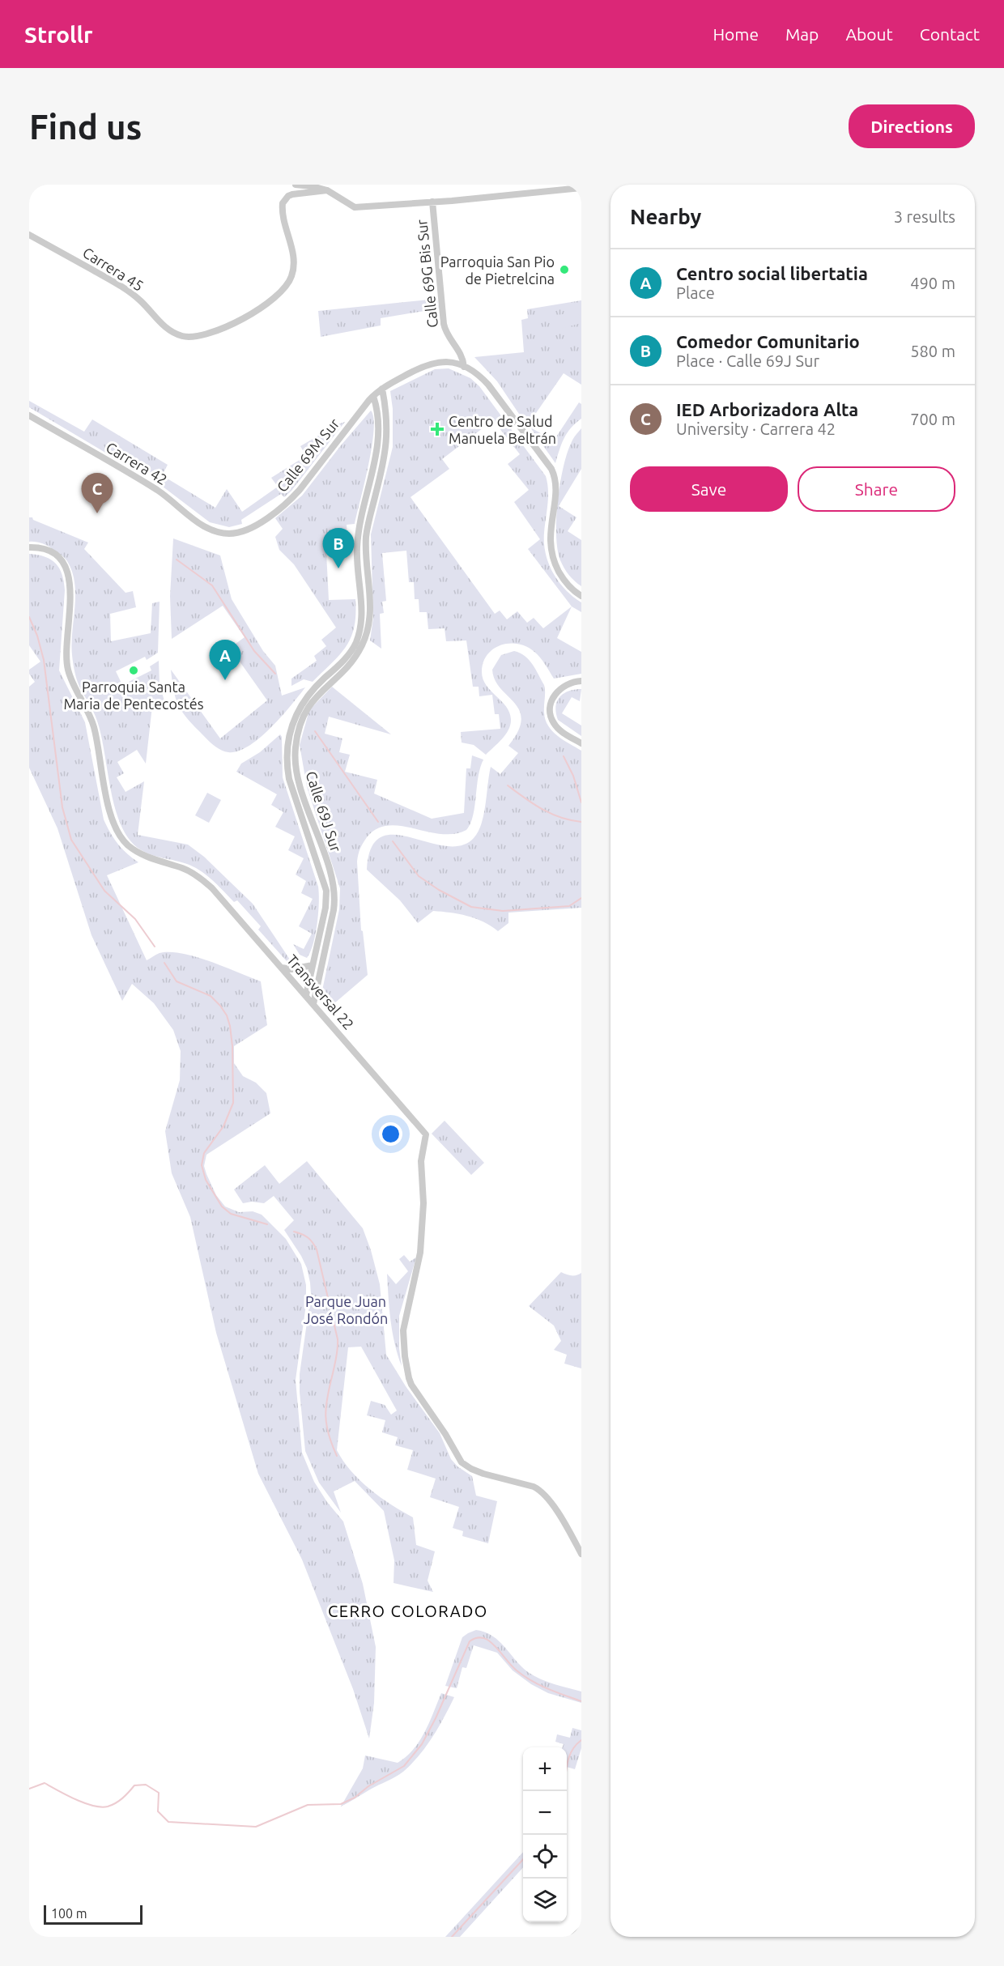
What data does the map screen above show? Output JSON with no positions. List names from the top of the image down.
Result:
{
  "streets": {
    "street": [
      "Carrera 45",
      "Calle 69G Bis Sur",
      "Calle 69M Sur",
      "Carrera 42",
      "Calle 69J Sur",
      "Transversal 22"
    ]
  },
  "crossings": [
    ["Calle 69M Sur", "Carrera 42"],
    ["Calle 69M Sur", "Calle 69J Sur"],
    ["Calle 69J Sur", "Transversal 22"]
  ],
  "districts": ["CERRO COLORADO"],
  "parks": ["Parque Juan José Rondón"],
  "places": {
    "other": ["Parroquia San Pio de Pietrelcina", "Parroquia Santa Maria de Pentecostés"],
    "health": ["Centro de Salud Manuela Beltrán"]
  },
  "scale_bar": "100 m",
  "page": {
    "header": "Strollr",
    "nav": [
      "Home",
      "Map",
      "About",
      "Contact"
    ],
    "buttons": [
      "Directions",
      ["Save", "Share"]
    ],
    "title": "Find us",
    "heading": ["Nearby", "3 results"],
    "list": [
      {
        "mark": "A",
        "name": "Centro social libertatia",
        "note": "Place",
        "value": "490 m"
      },
      {
        "mark": "B",
        "name": "Comedor Comunitario",
        "note": "Place · Calle 69J Sur",
        "value": "580 m"
      },
      {
        "mark": "C",
        "name": "IED Arborizadora Alta",
        "note": "University · Carrera 42",
        "value": "700 m"
      }
    ],
    "pins": ["C", "B", "A"],
    "map_buttons": ["+", "−"],
    "scale": "100 m"
  }
}
